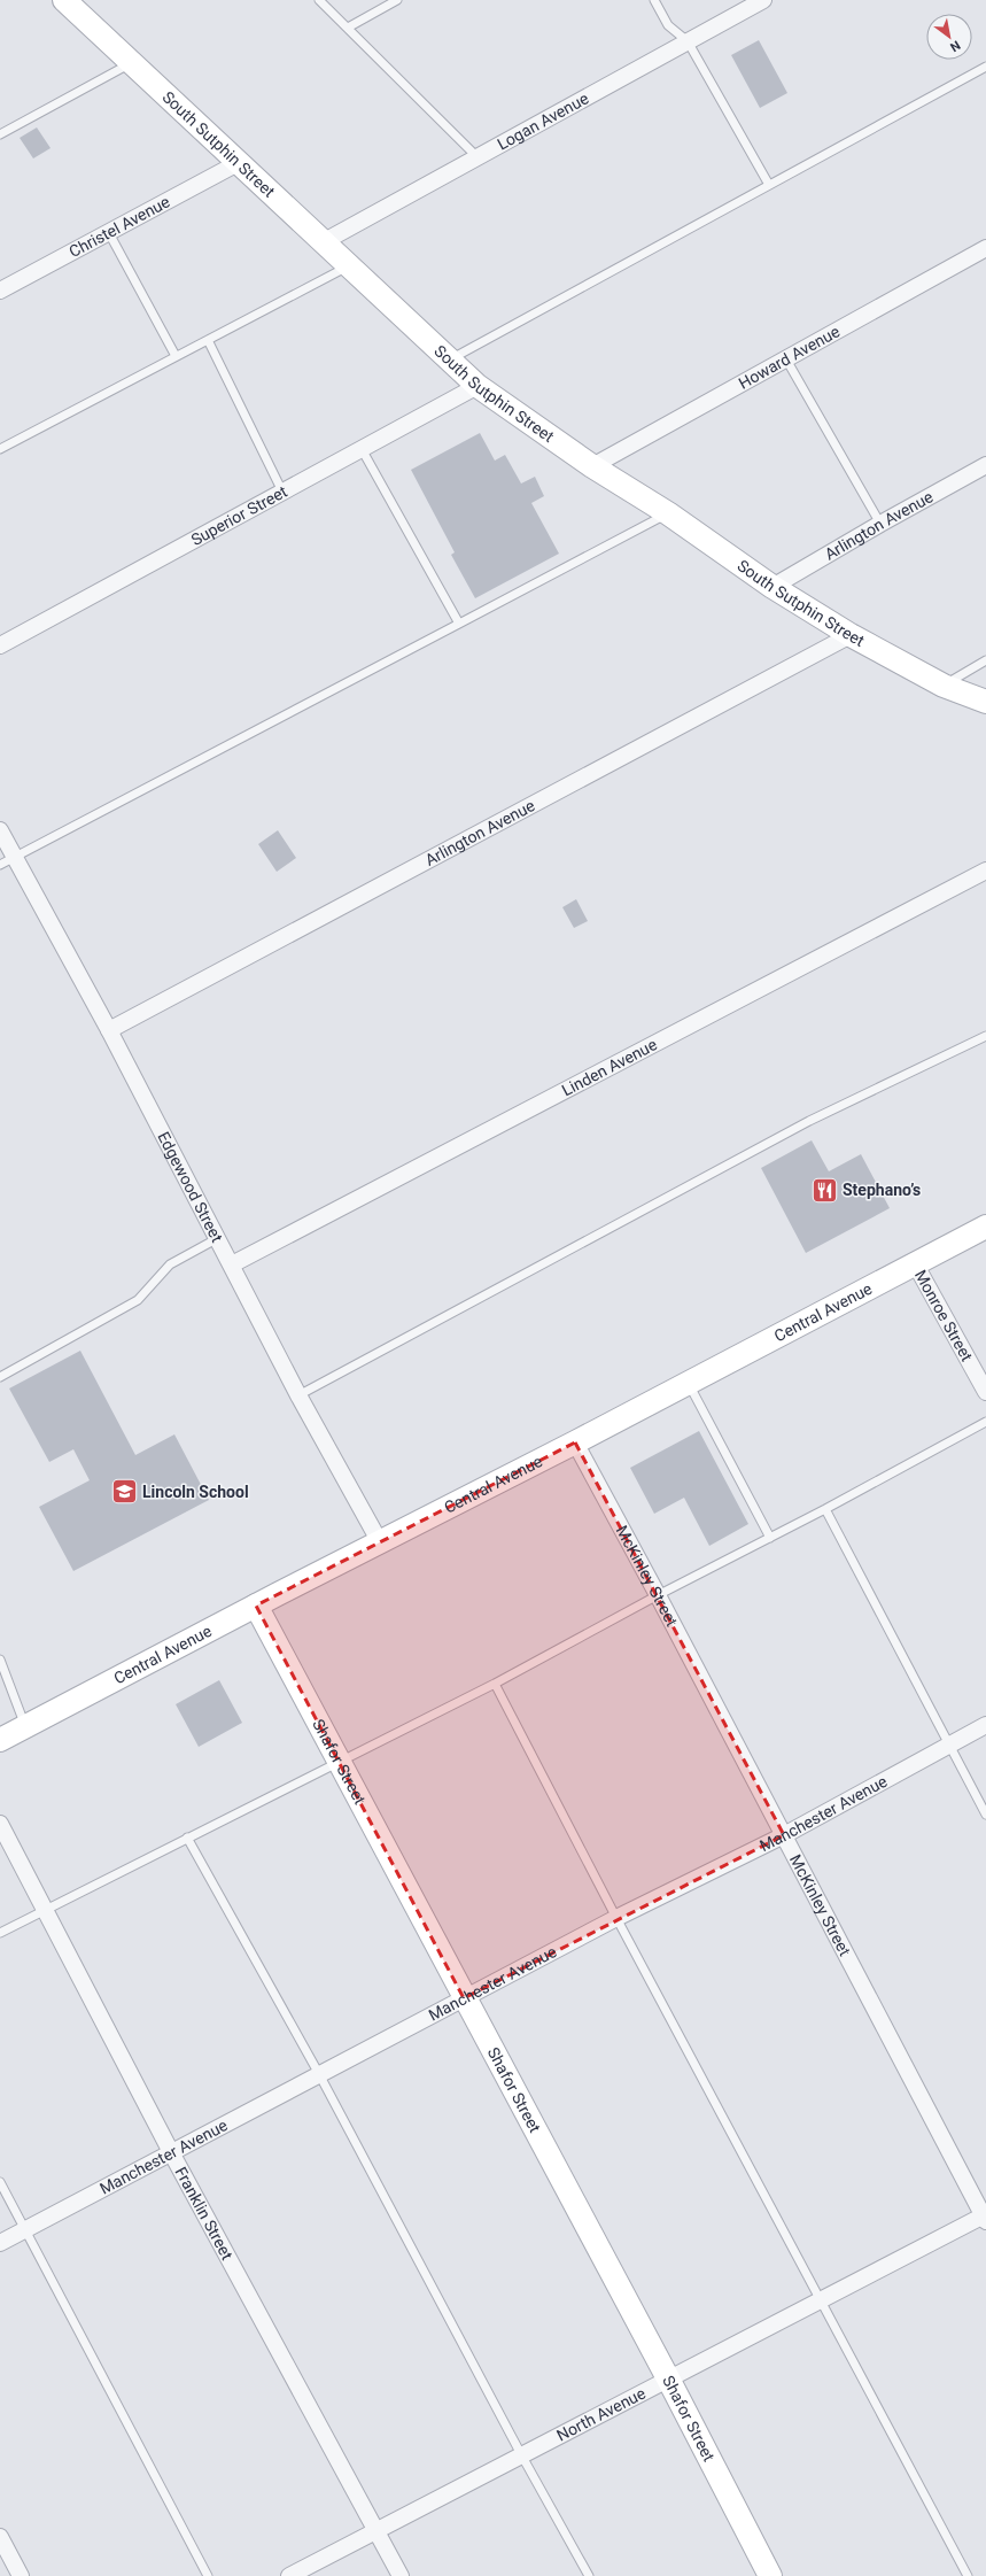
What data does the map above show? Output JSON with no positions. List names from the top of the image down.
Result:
{
  "streets": {
    "street": [
      "Logan Avenue",
      "South Sutphin Street",
      "Christel Avenue",
      "Howard Avenue",
      "Superior Street",
      "Arlington Avenue",
      "Linden Avenue",
      "Edgewood Street",
      "Central Avenue",
      "Monroe Street",
      "McKinley Street",
      "Shafor Street",
      "Manchester Avenue",
      "Franklin Street",
      "North Avenue"
    ]
  },
  "crossings": [
    ["Logan Avenue", "South Sutphin Street"],
    ["South Sutphin Street", "Christel Avenue"],
    ["South Sutphin Street", "Howard Avenue"],
    ["South Sutphin Street", "Superior Street"],
    ["South Sutphin Street", "Arlington Avenue"],
    ["Arlington Avenue", "Edgewood Street"],
    ["Linden Avenue", "Edgewood Street"],
    ["Edgewood Street", "Central Avenue"],
    ["Central Avenue", "Monroe Street"],
    ["Central Avenue", "McKinley Street"],
    ["Central Avenue", "Shafor Street"],
    ["McKinley Street", "Manchester Avenue"],
    ["McKinley Street", "North Avenue"],
    ["Shafor Street", "Manchester Avenue"],
    ["Shafor Street", "North Avenue"],
    ["Manchester Avenue", "Franklin Street"],
    ["Franklin Street", "North Avenue"]
  ],
  "places": {
    "restaurant": ["Stephano’s"],
    "school or university": ["Lincoln School"]
  },
  "north": "bottom right"
}
